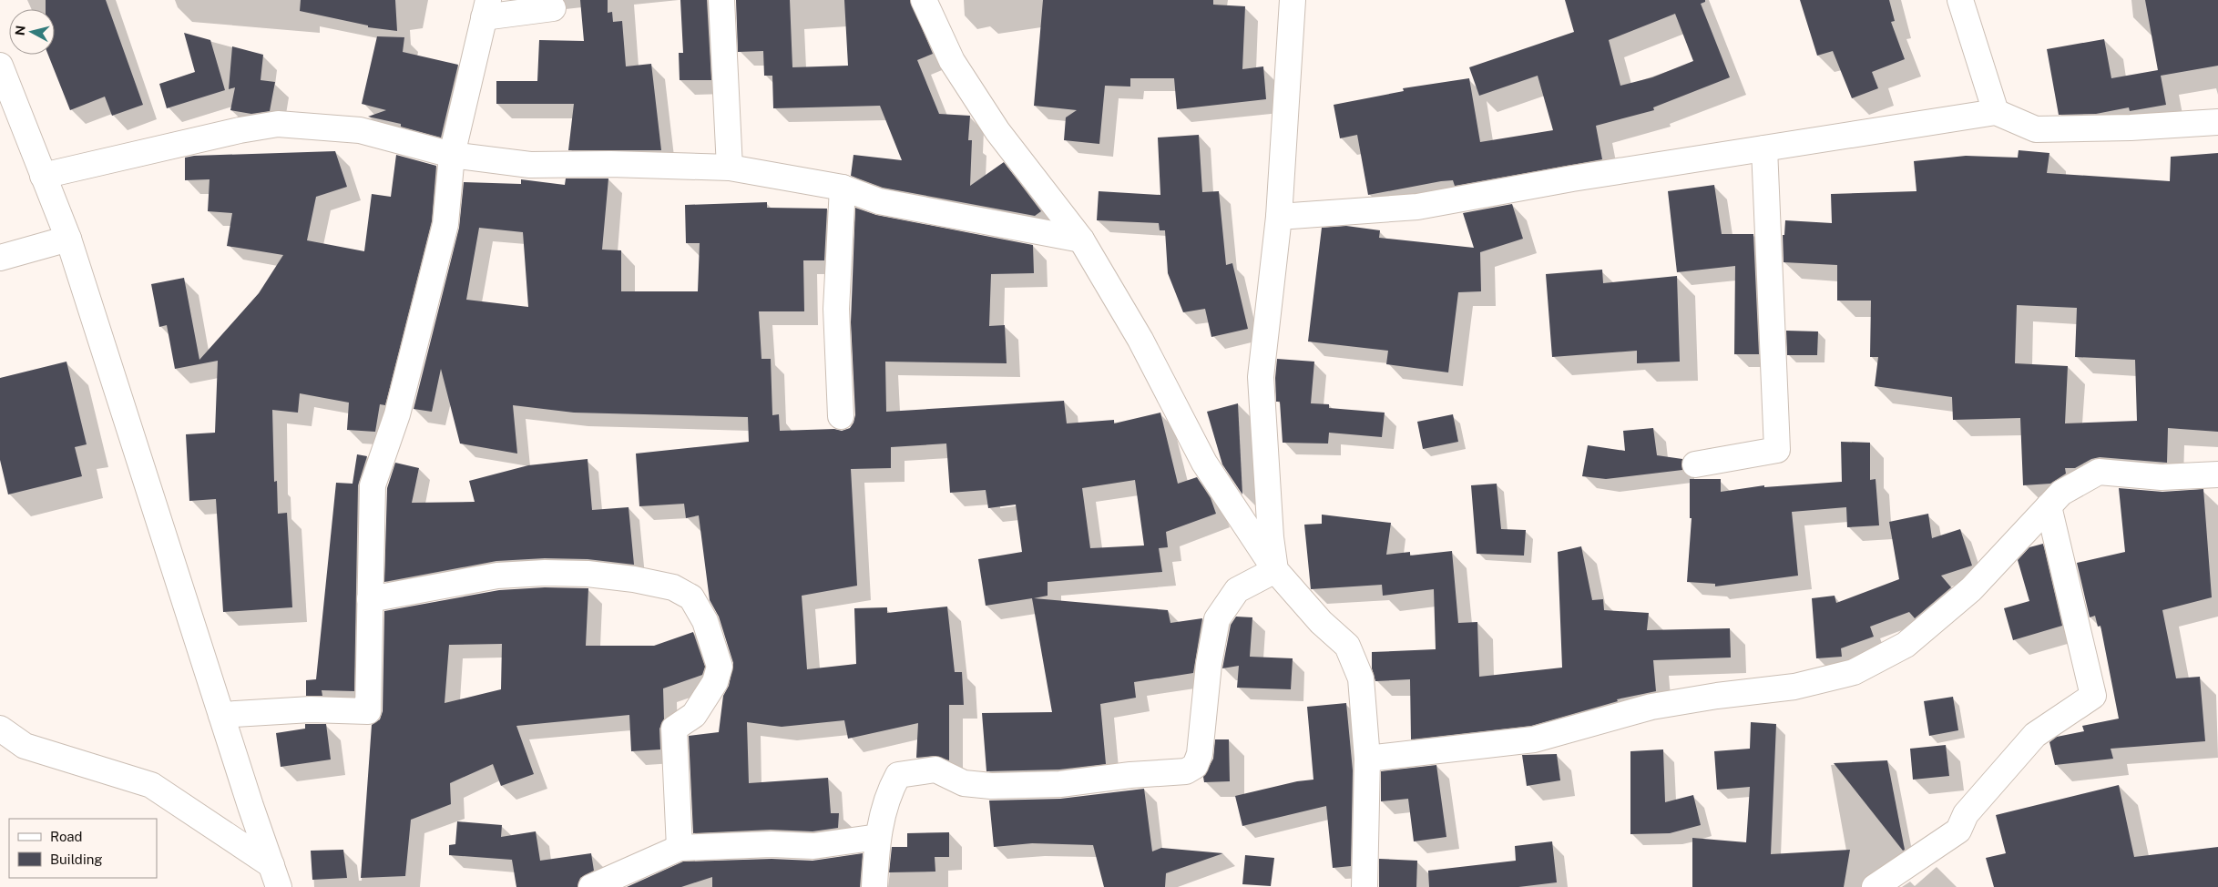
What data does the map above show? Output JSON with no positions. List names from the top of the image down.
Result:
{
  "legend": ["Road", "Building"],
  "north": "left"
}
